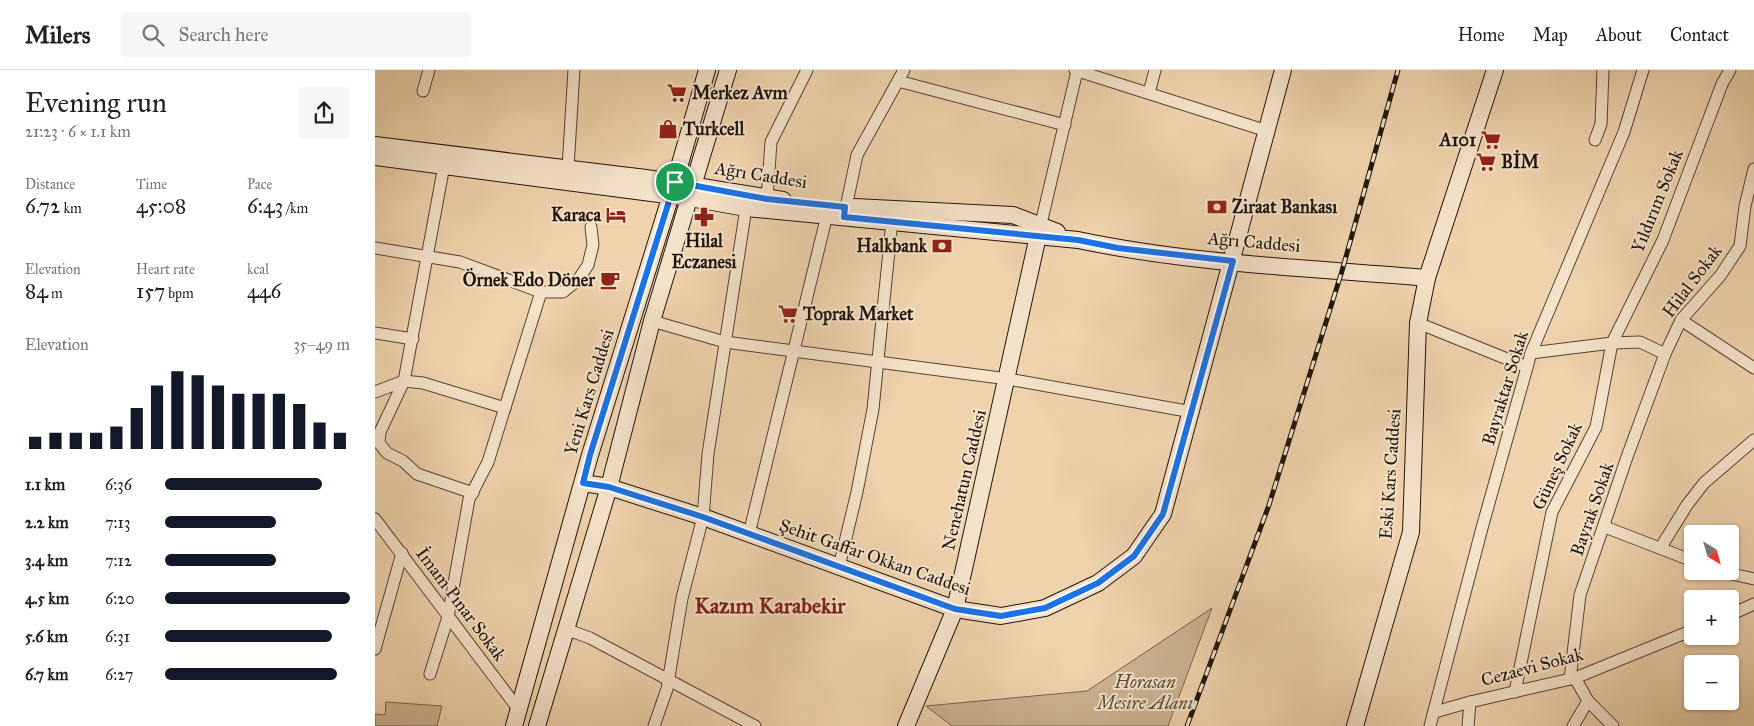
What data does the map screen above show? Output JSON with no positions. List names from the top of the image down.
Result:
{
  "streets": {
    "main road": [
      "Ağrı Caddesi",
      "Yeni Kars Caddesi",
      "Eski Kars Caddesi",
      "Nenehatun Caddesi",
      "Şehit Gaffar Okkan Caddesi"
    ],
    "street": [
      "Yıldırım Sokak",
      "Hilal Sokak",
      "Bayraktar Sokak",
      "Güneş Sokak",
      "Bayrak Sokak",
      "İmam Pınar Sokak",
      "Cezaevi Sokak"
    ]
  },
  "crossings": [
    ["Ağrı Caddesi", "Yeni Kars Caddesi"],
    ["Ağrı Caddesi", "Eski Kars Caddesi"],
    ["Ağrı Caddesi", "Nenehatun Caddesi"],
    ["Ağrı Caddesi", "Şehit Gaffar Okkan Caddesi"],
    ["Yıldırım Sokak", "Güneş Sokak"],
    ["Hilal Sokak", "Bayrak Sokak"],
    ["Bayraktar Sokak", "Cezaevi Sokak"],
    ["Yeni Kars Caddesi", "Şehit Gaffar Okkan Caddesi"],
    ["Yeni Kars Caddesi", "İmam Pınar Sokak"],
    ["Güneş Sokak", "Cezaevi Sokak"],
    ["Nenehatun Caddesi", "Şehit Gaffar Okkan Caddesi"],
    ["Bayrak Sokak", "Cezaevi Sokak"]
  ],
  "districts": ["Kazım Karabekir"],
  "parks": ["Horasan Mesire Alanı"],
  "places": {
    "supermarket": [
      "Merkez Avm",
      "A101",
      "BİM",
      "Toprak Market"
    ],
    "shop": ["Turkcell"],
    "bank": ["Ziraat Bankası", "Halkbank"],
    "hotel": ["Karaca"],
    "pharmacy": ["Hilal Eczanesi"],
    "cafe": ["Örnek Edo Döner"]
  },
  "north": "bottom right",
  "page": {
    "header": "Milers",
    "search": "Search here",
    "nav": [
      "Home",
      "Map",
      "About",
      "Contact"
    ],
    "heading": ["Evening run", "21:23 · 6 × 1.1 km"],
    "stats": [
      ["Distance", "6.72 km"],
      ["Time", "45:08"],
      ["Pace", "6:43 /km"],
      ["Elevation", "84 m"],
      ["Heart rate", "157 bpm"],
      ["kcal", "446"]
    ],
    "chart": ["Elevation", "35–49 m"],
    "list": [
      {
        "name": "1.1 km",
        "note": "6:36"
      },
      {
        "name": "2.2 km",
        "note": "7:13"
      },
      {
        "name": "3.4 km",
        "note": "7:12"
      },
      {
        "name": "4.5 km",
        "note": "6:20"
      },
      {
        "name": "5.6 km",
        "note": "6:31"
      },
      {
        "name": "6.7 km",
        "note": "6:27"
      }
    ],
    "map_buttons": ["+", "−"]
  }
}
